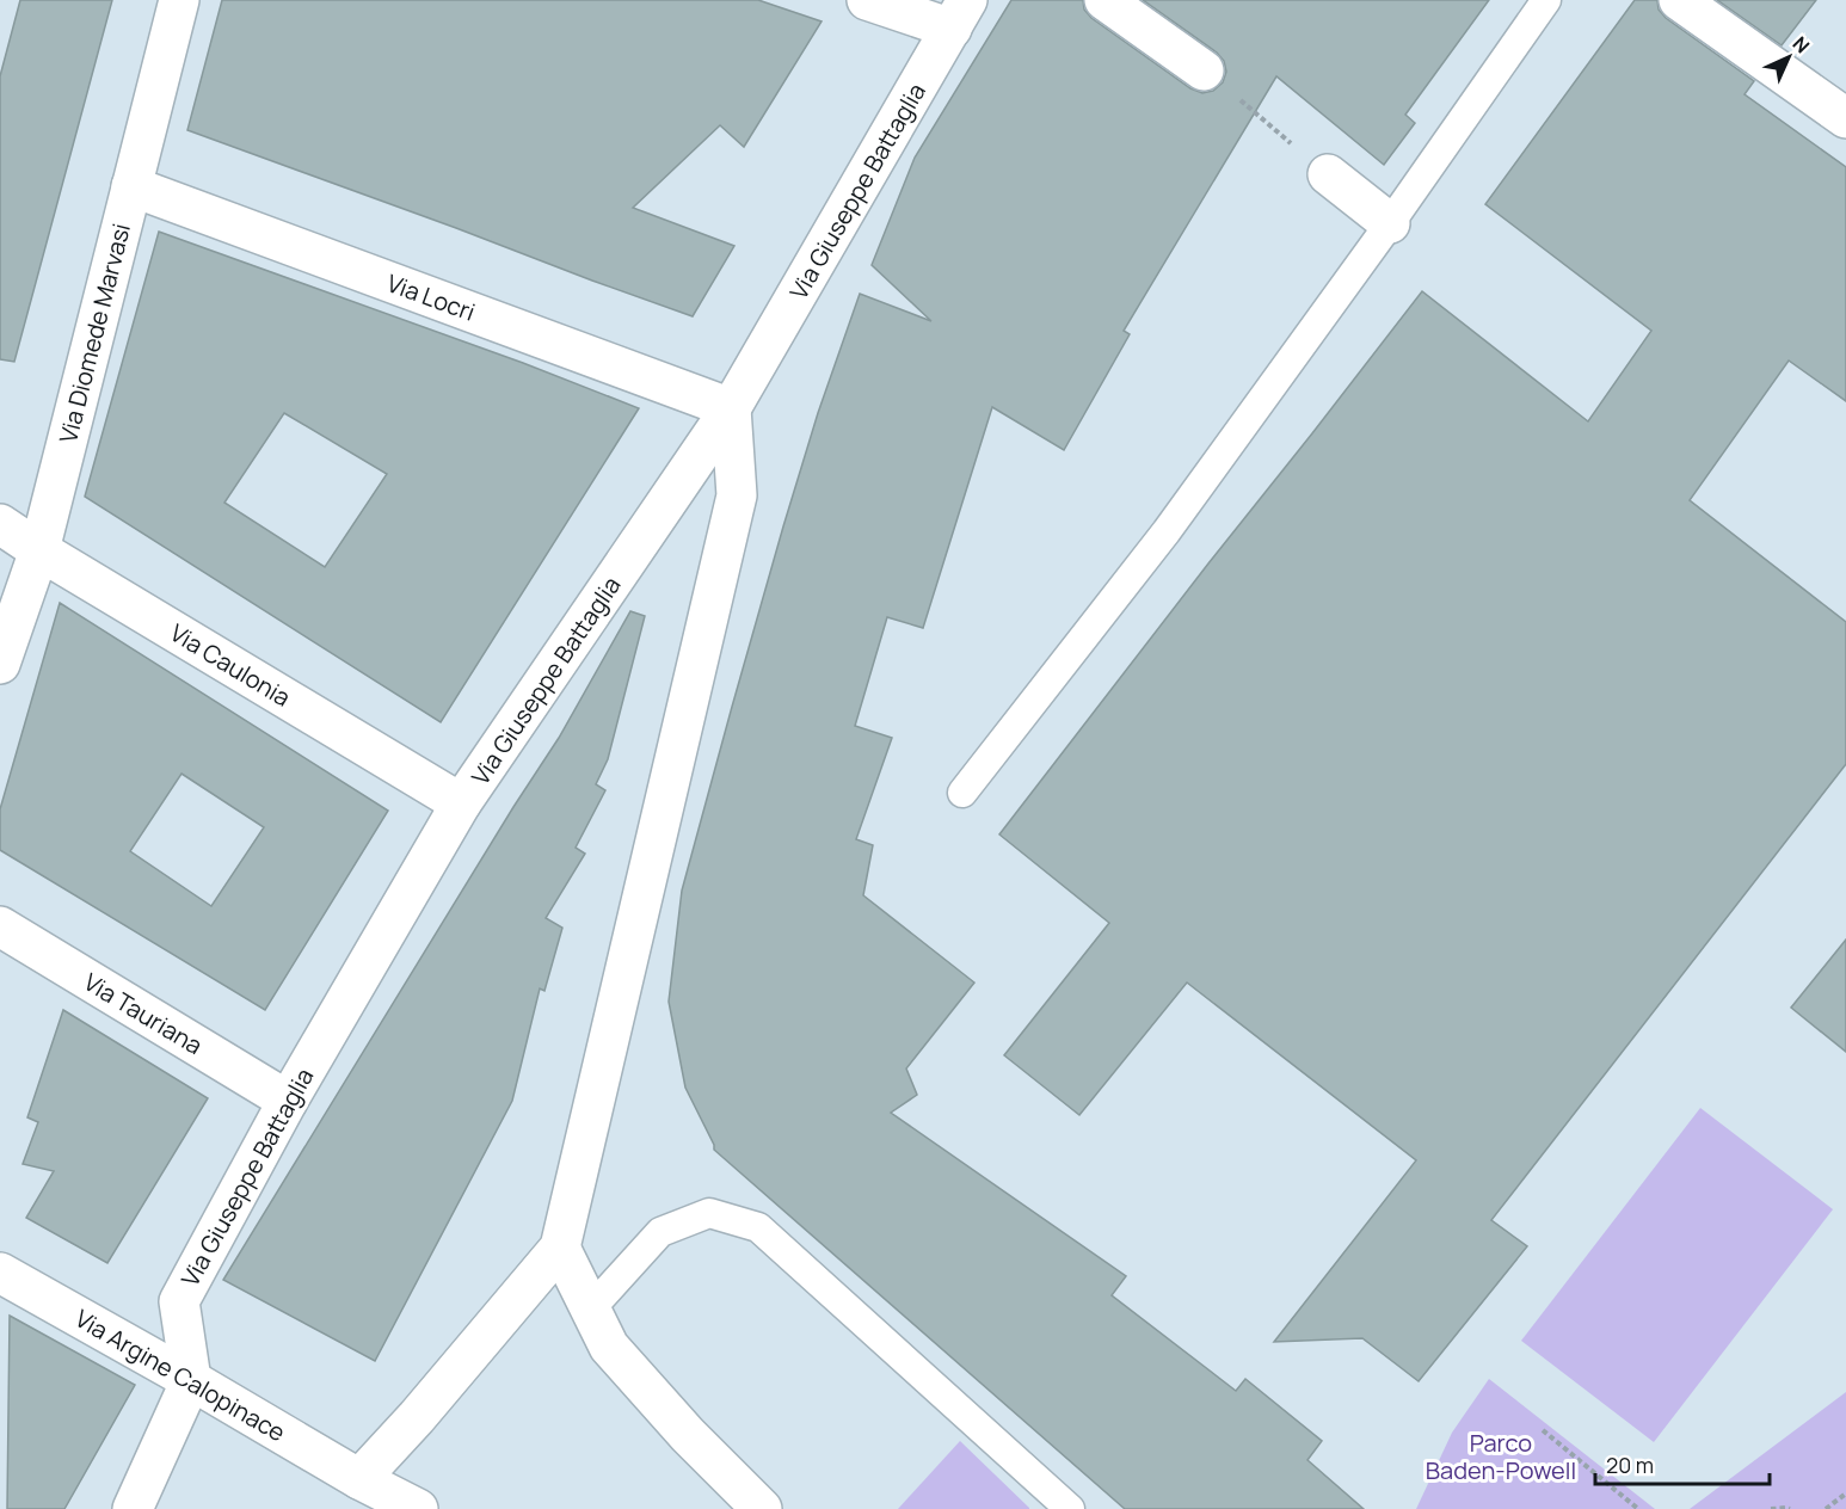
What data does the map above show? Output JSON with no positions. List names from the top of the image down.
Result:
{
  "streets": {
    "street": [
      "Via Giuseppe Battaglia",
      "Via Locri",
      "Via Diomede Marvasi",
      "Via Caulonia",
      "Via Tauriana",
      "Via Argine Calopinace"
    ]
  },
  "crossings": [
    ["Via Giuseppe Battaglia", "Via Locri"],
    ["Via Giuseppe Battaglia", "Via Caulonia"],
    ["Via Giuseppe Battaglia", "Via Tauriana"],
    ["Via Giuseppe Battaglia", "Via Argine Calopinace"],
    ["Via Locri", "Via Diomede Marvasi"],
    ["Via Diomede Marvasi", "Via Caulonia"]
  ],
  "parks": ["Parco Baden-Powell"],
  "scale_bar": "20 m",
  "north": "top right"
}
